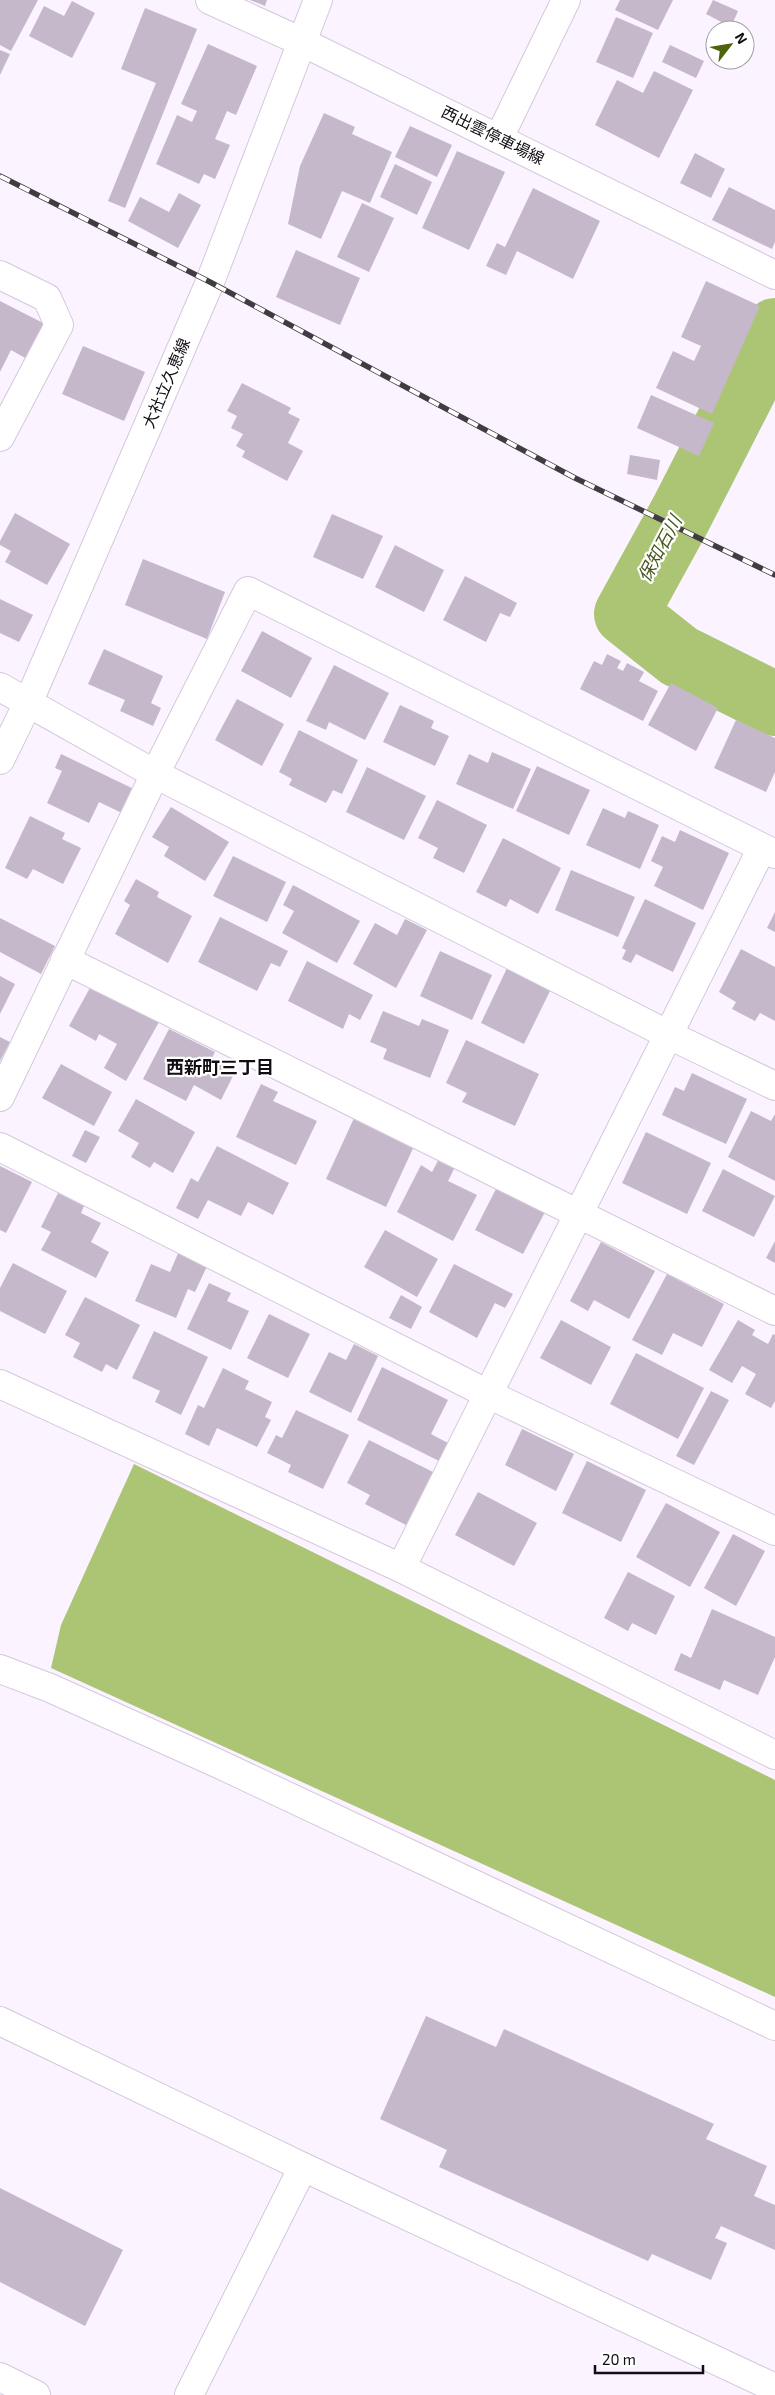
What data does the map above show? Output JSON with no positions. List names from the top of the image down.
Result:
{
  "streets": {
    "street": ["西出雲停車場線", "大社立久恵線"]
  },
  "crossings": [
    ["西出雲停車場線", "大社立久恵線"]
  ],
  "districts": ["西新町三丁目"],
  "water": ["保知石川"],
  "scale_bar": "20 m",
  "north": "top right"
}
